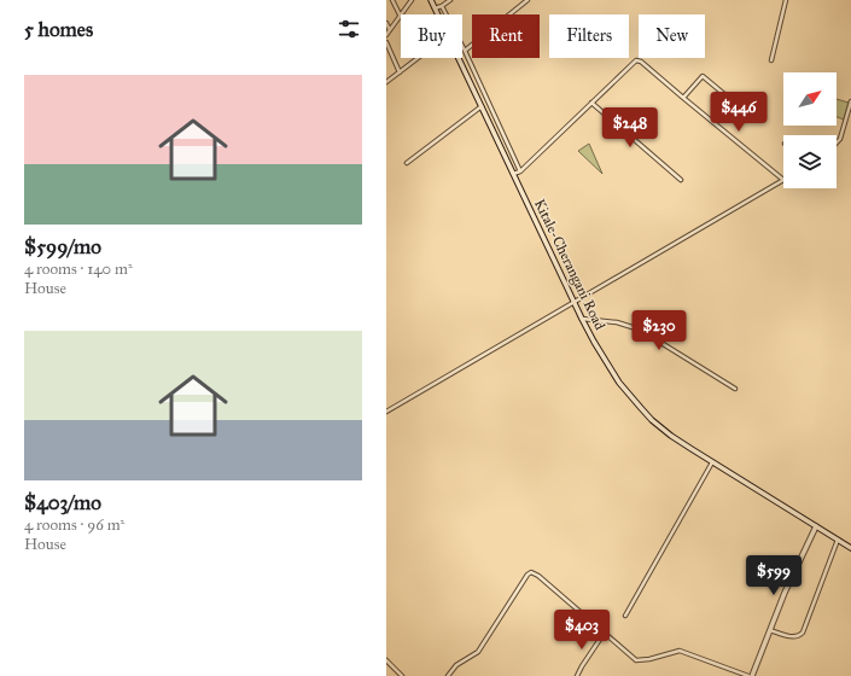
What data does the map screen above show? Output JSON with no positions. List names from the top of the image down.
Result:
{
  "streets": {
    "main road": ["Kitale-Cherangani Road"]
  },
  "north": "top right",
  "page": {
    "heading": "5 homes",
    "chip": [
      "Buy",
      "Rent",
      "Filters",
      "New"
    ],
    "list": [
      {
        "name": "$599/mo",
        "note": "4 rooms · 140 m² · House"
      },
      {
        "name": "$403/mo",
        "note": "4 rooms · 96 m² · House"
      }
    ],
    "price": [
      "$446",
      "$248",
      "$230",
      "$599",
      "$403"
    ]
  }
}
